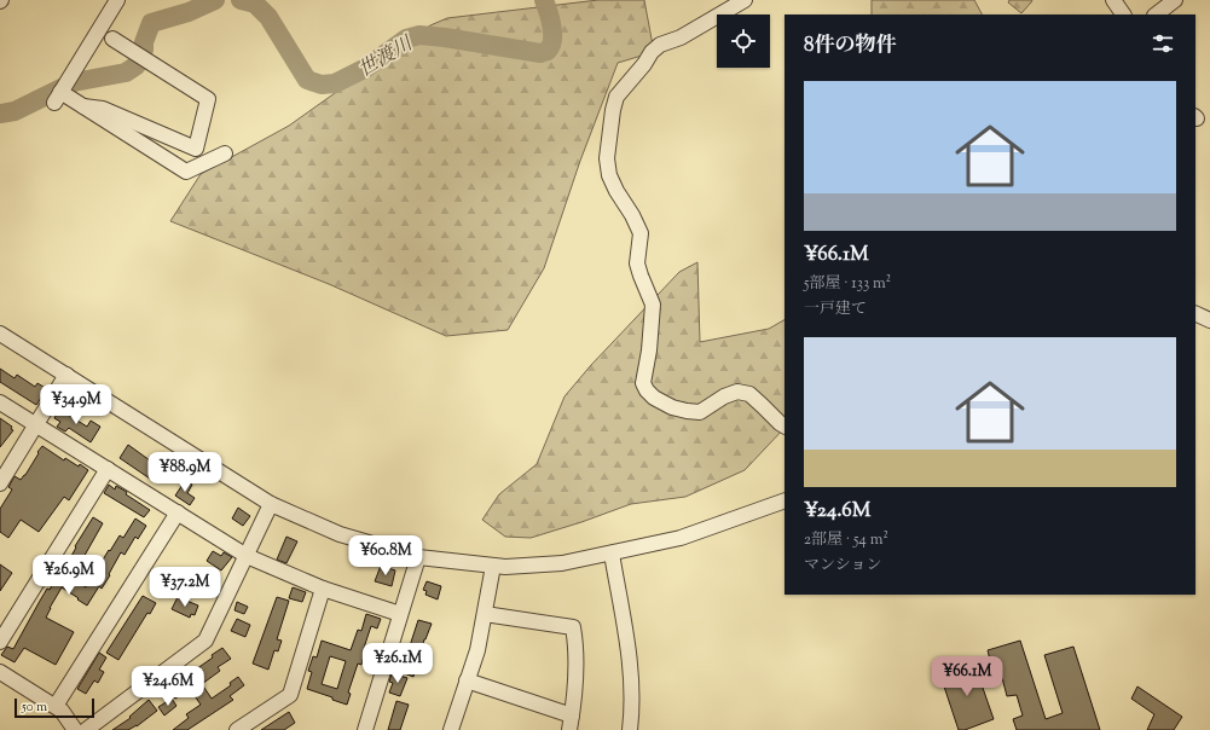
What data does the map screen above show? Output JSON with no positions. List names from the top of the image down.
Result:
{
  "water": ["世渡川"],
  "scale_bar": "50 m",
  "page": {
    "heading": "8件の物件",
    "list": [
      {
        "name": "¥66.1M",
        "note": "5部屋 · 133 m² · 一戸建て"
      },
      {
        "name": "¥24.6M",
        "note": "2部屋 · 54 m² · マンション"
      }
    ],
    "price": [
      "¥34.9M",
      "¥88.9M",
      "¥60.8M",
      "¥26.9M",
      "¥37.2M",
      "¥26.1M",
      "¥66.1M",
      "¥24.6M"
    ],
    "scale": "50 m"
  }
}
